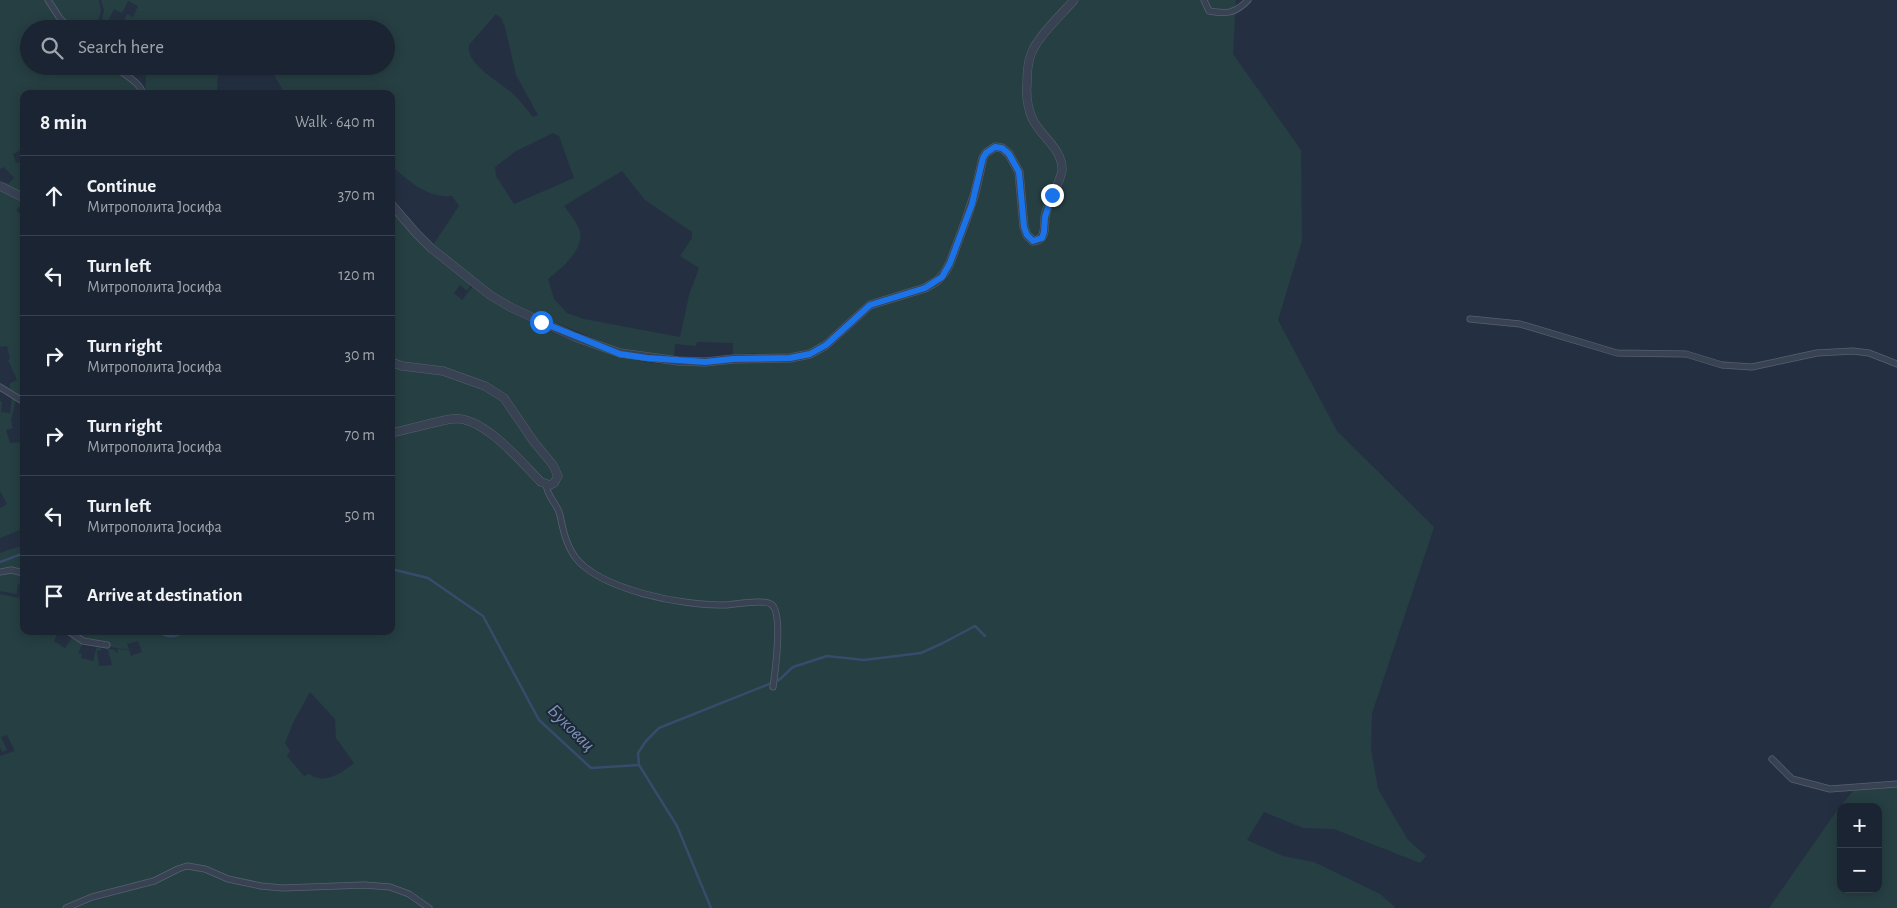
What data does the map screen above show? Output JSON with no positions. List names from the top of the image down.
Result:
{
  "water": ["Буковац"],
  "page": {
    "search": "Search here",
    "heading": ["8 min", "Walk · 640 m"],
    "list": [
      ["Continue", "Митрополита Јосифа", "370 m"],
      ["Turn left", "Митрополита Јосифа", "120 m"],
      ["Turn right", "Митрополита Јосифа", "30 m"],
      ["Turn right", "Митрополита Јосифа", "70 m"],
      ["Turn left", "Митрополита Јосифа", "50 m"],
      "Arrive at destination"
    ],
    "map_buttons": ["+", "−"]
  }
}
